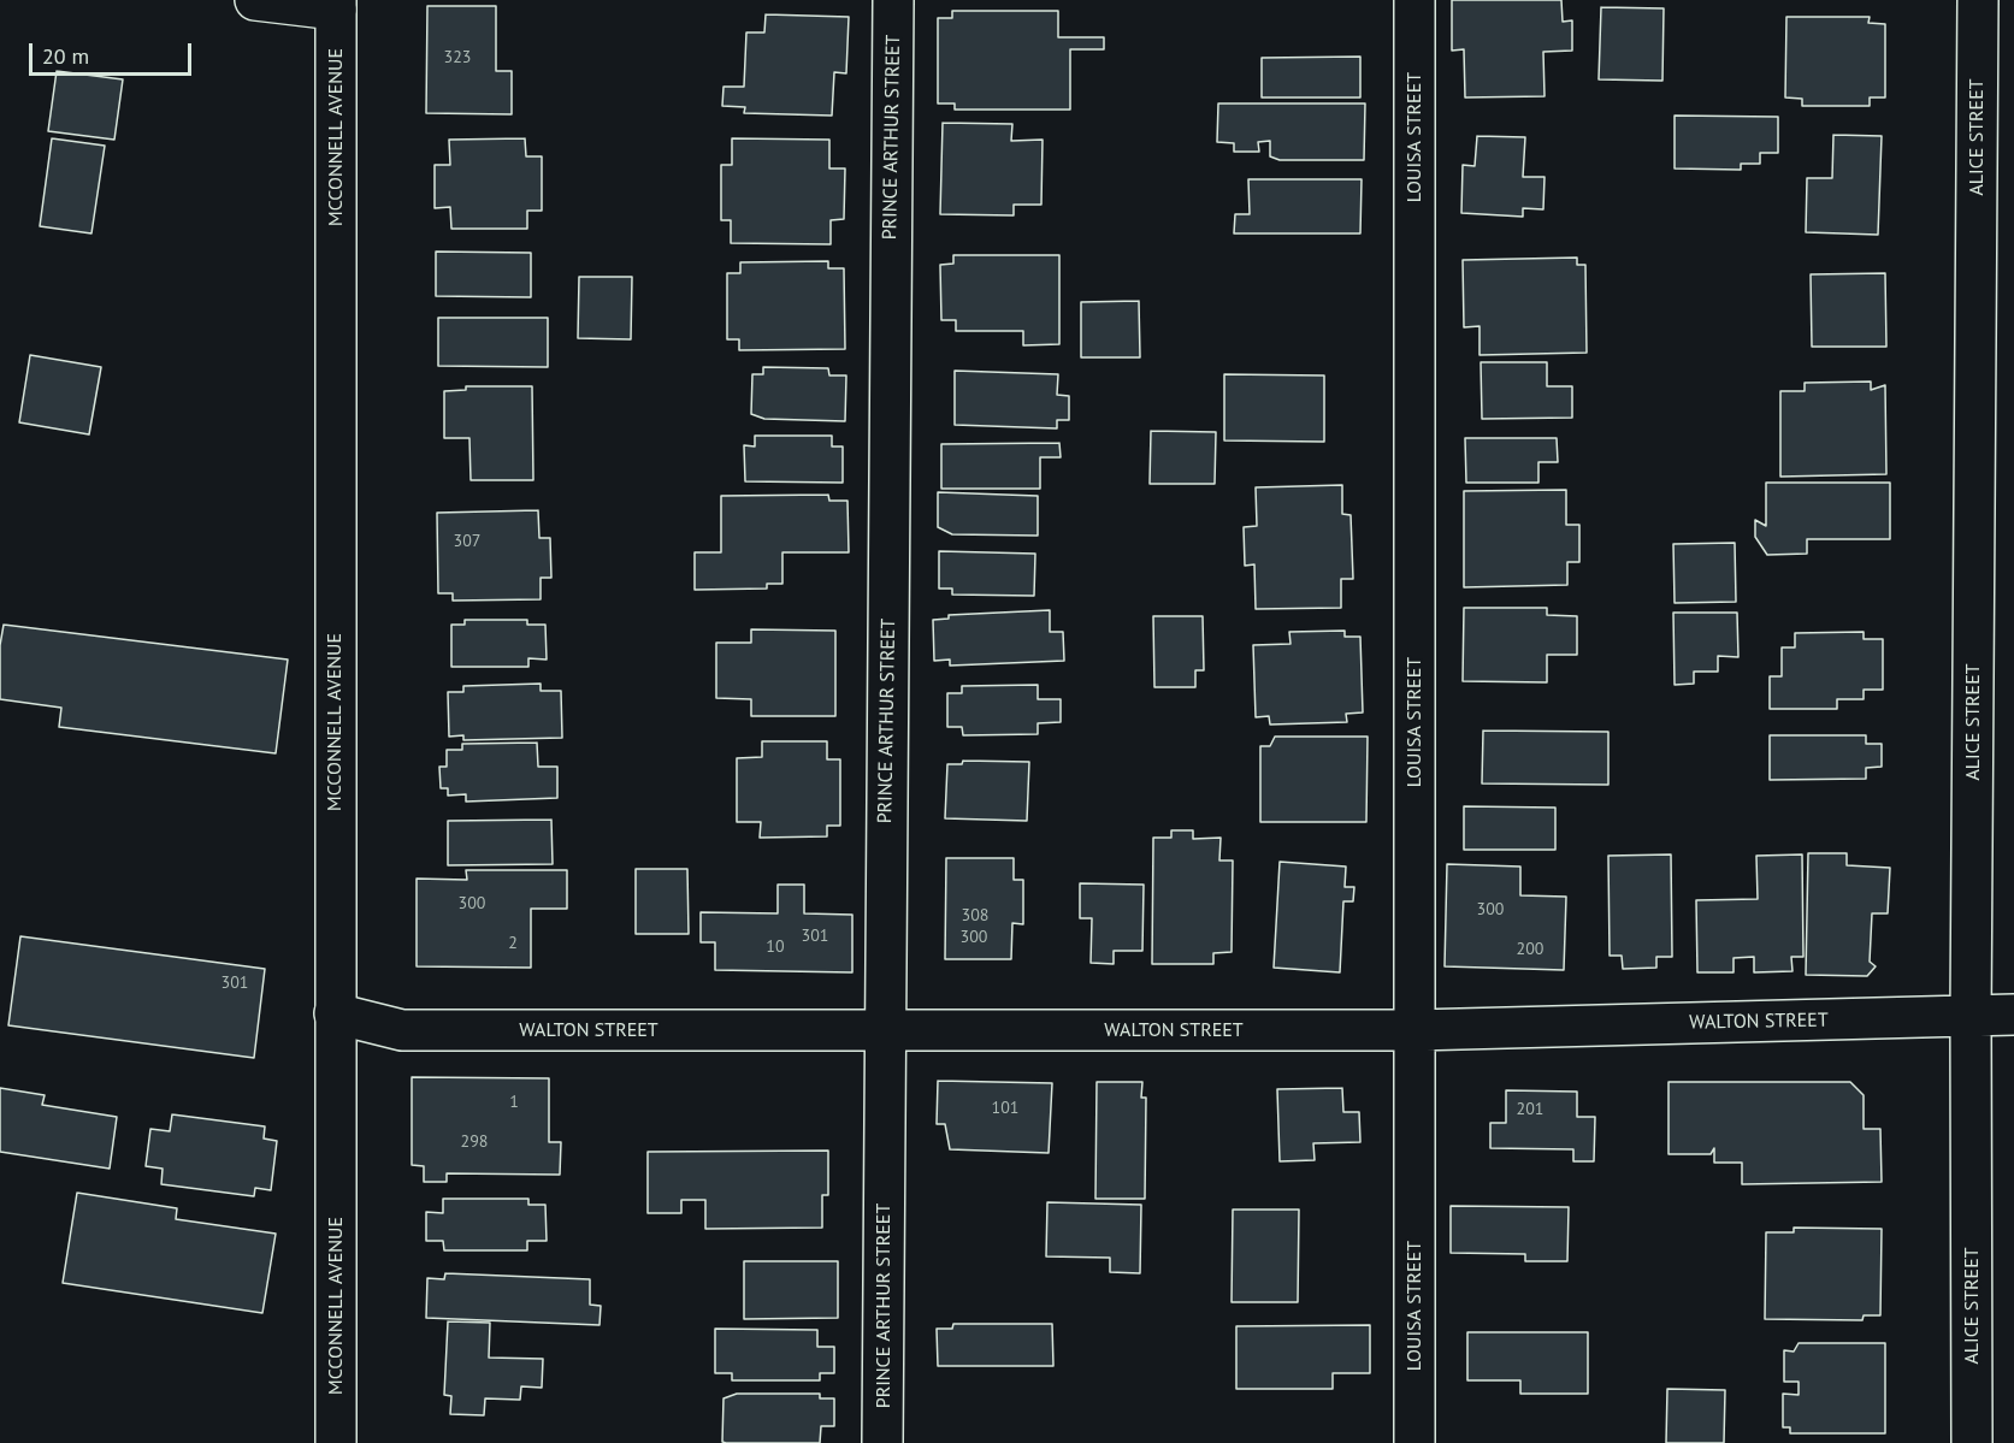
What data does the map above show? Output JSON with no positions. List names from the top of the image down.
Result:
{
  "streets": {
    "street": [
      "MCCONNELL AVENUE",
      "PRINCE ARTHUR STREET",
      "LOUISA STREET",
      "ALICE STREET",
      "WALTON STREET"
    ]
  },
  "crossings": [
    ["MCCONNELL AVENUE", "WALTON STREET"],
    ["PRINCE ARTHUR STREET", "WALTON STREET"],
    ["LOUISA STREET", "WALTON STREET"],
    ["ALICE STREET", "WALTON STREET"]
  ],
  "house_numbers": [
    "323",
    "307",
    "300",
    "300",
    "308",
    "301",
    "300",
    "2",
    "10",
    "200",
    "301",
    "1",
    "101",
    "201",
    "298"
  ],
  "scale_bar": "20 m"
}
